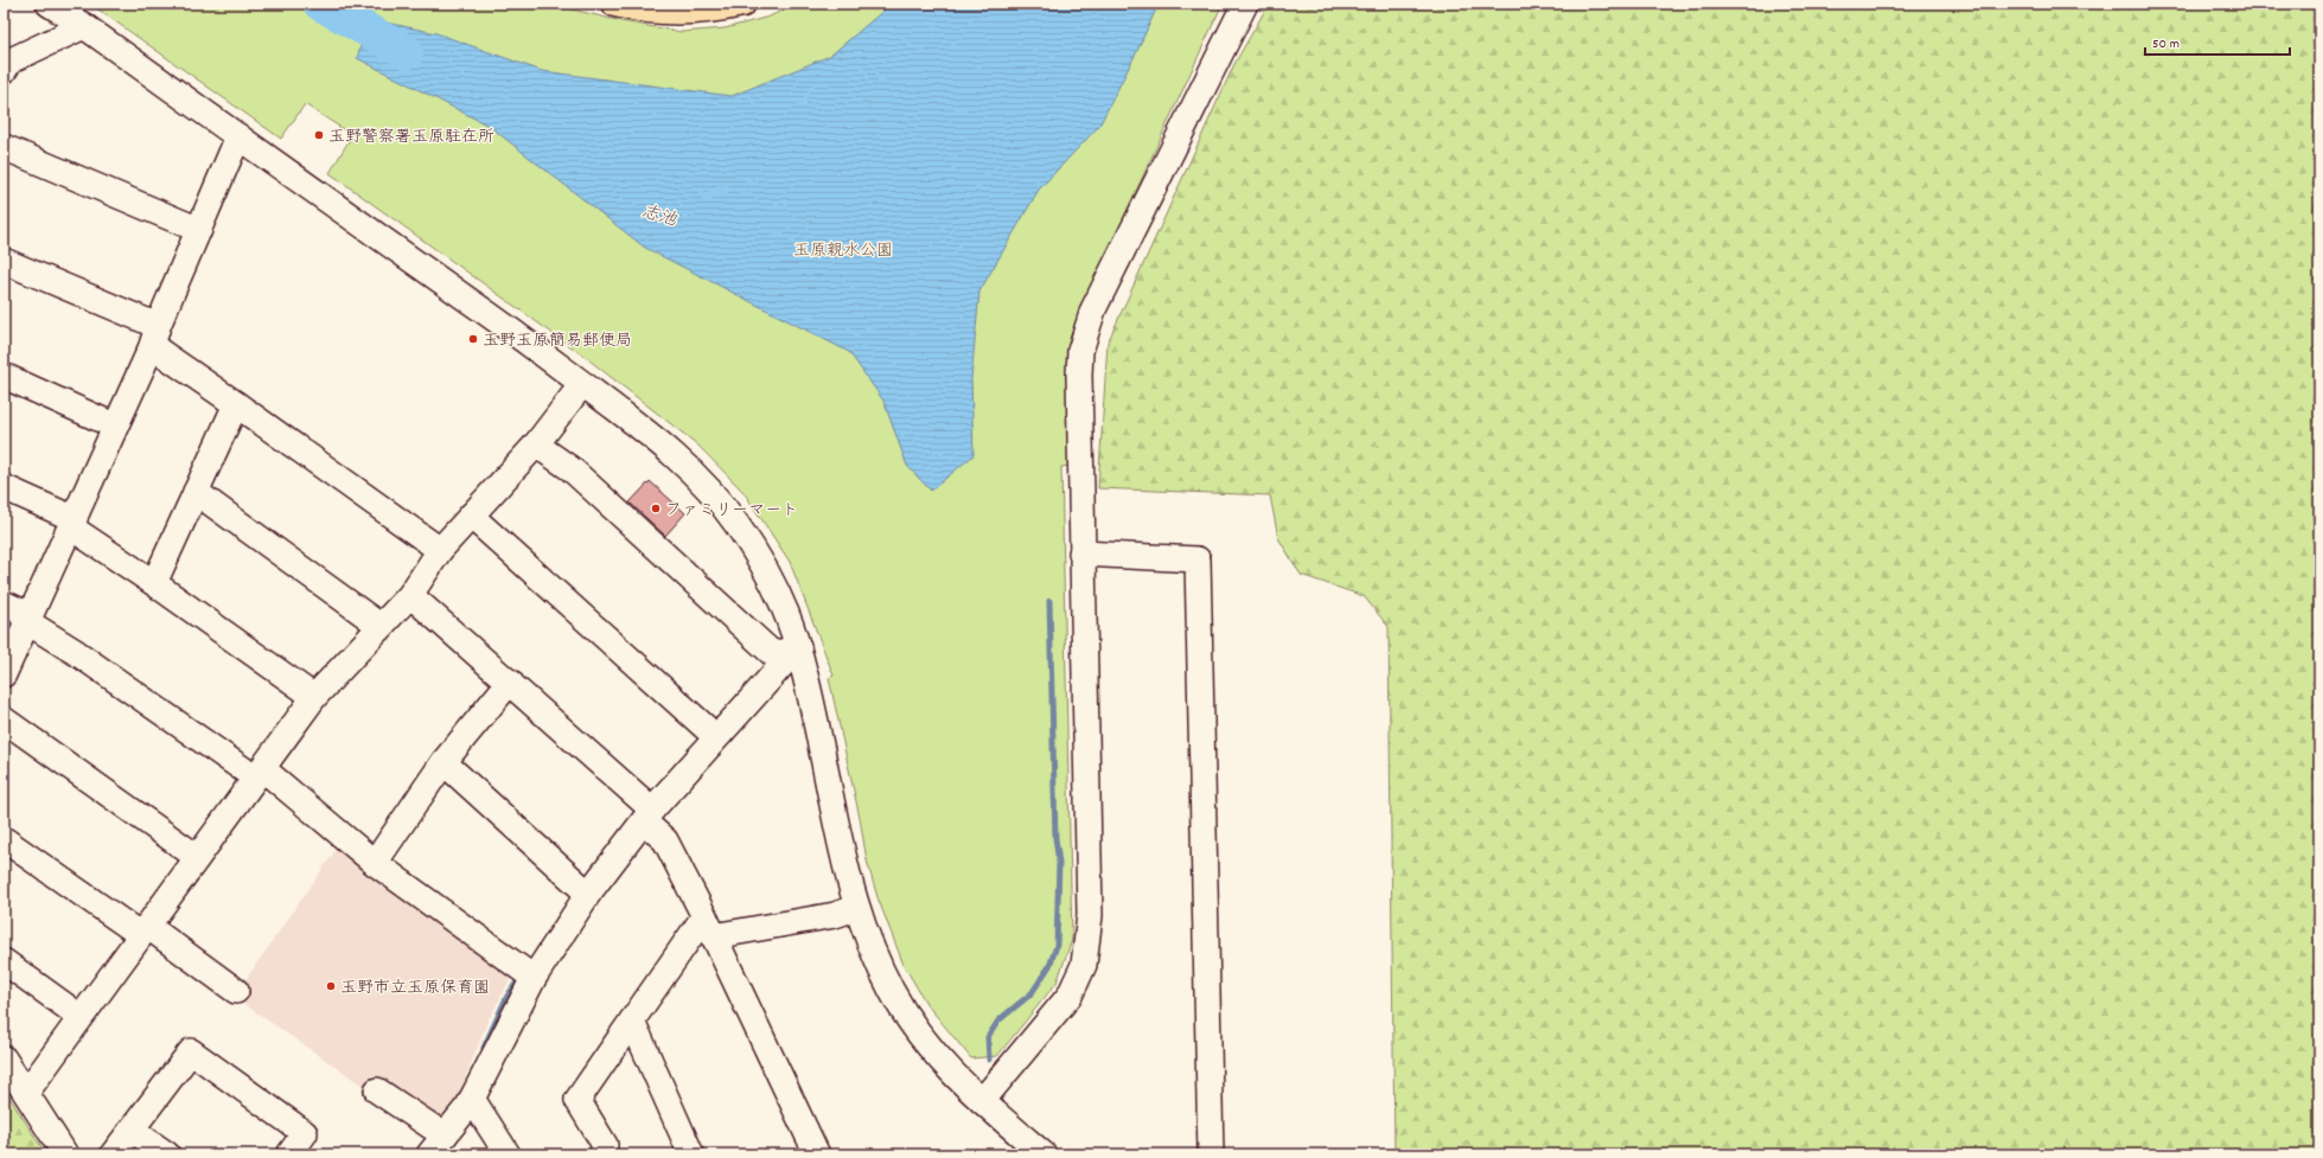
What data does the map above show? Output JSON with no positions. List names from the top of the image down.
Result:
{
  "water": ["志池"],
  "parks": ["玉原親水公園"],
  "places": [
    "玉野警察署玉原駐在所",
    "玉野玉原簡易郵便局",
    "ファミリーマート",
    "玉野市立玉原保育園"
  ],
  "scale_bar": "50 m"
}
